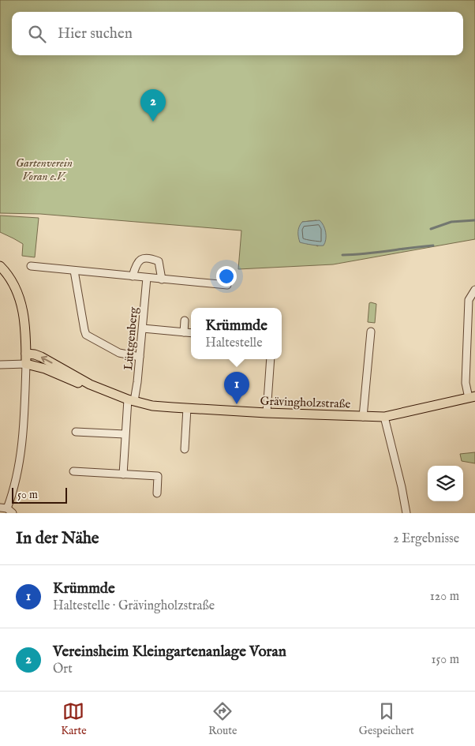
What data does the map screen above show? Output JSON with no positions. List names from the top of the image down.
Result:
{
  "streets": {
    "main road": ["Grävingholzstraße"],
    "street": ["Lüttgenberg"]
  },
  "crossings": [
    ["Lüttgenberg", "Grävingholzstraße"]
  ],
  "parks": ["Gartenverein Voran e.V."],
  "scale_bar": "50 m",
  "page": {
    "search": "Hier suchen",
    "pins": ["2", "1"],
    "popup": ["Krümmde", "Haltestelle"],
    "scale": "50 m",
    "heading": ["In der Nähe", "2 Ergebnisse"],
    "list": [
      {
        "mark": "1",
        "name": "Krümmde",
        "note": "Haltestelle · Grävingholzstraße",
        "value": "120 m"
      },
      {
        "mark": "2",
        "name": "Vereinsheim Kleingartenanlage Voran",
        "note": "Ort",
        "value": "150 m"
      }
    ],
    "nav": ["Karte", "Route", "Gespeichert"]
  }
}
